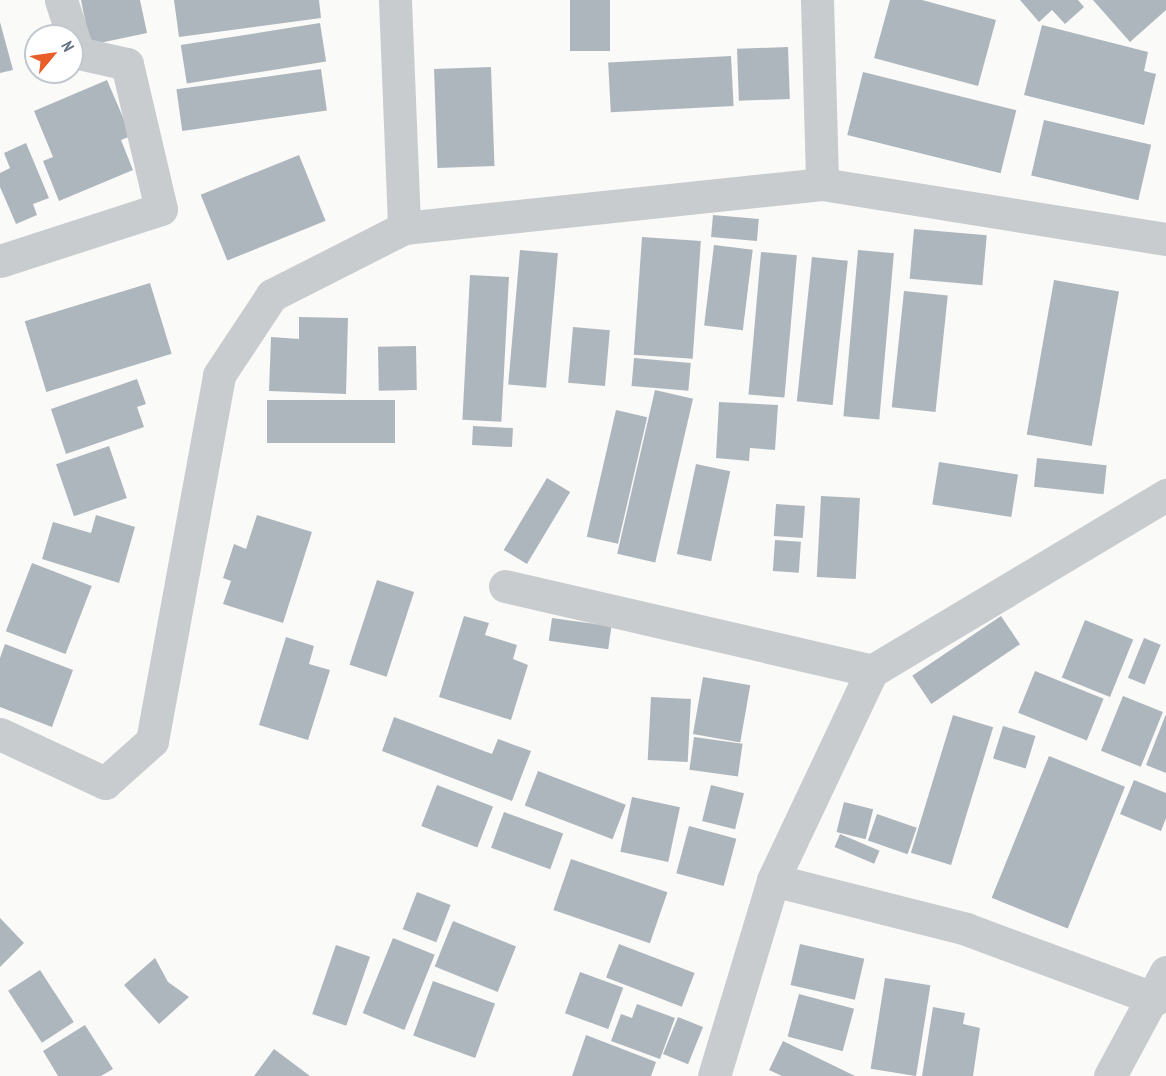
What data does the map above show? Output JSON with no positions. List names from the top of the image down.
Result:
{
  "north": "top right"
}
